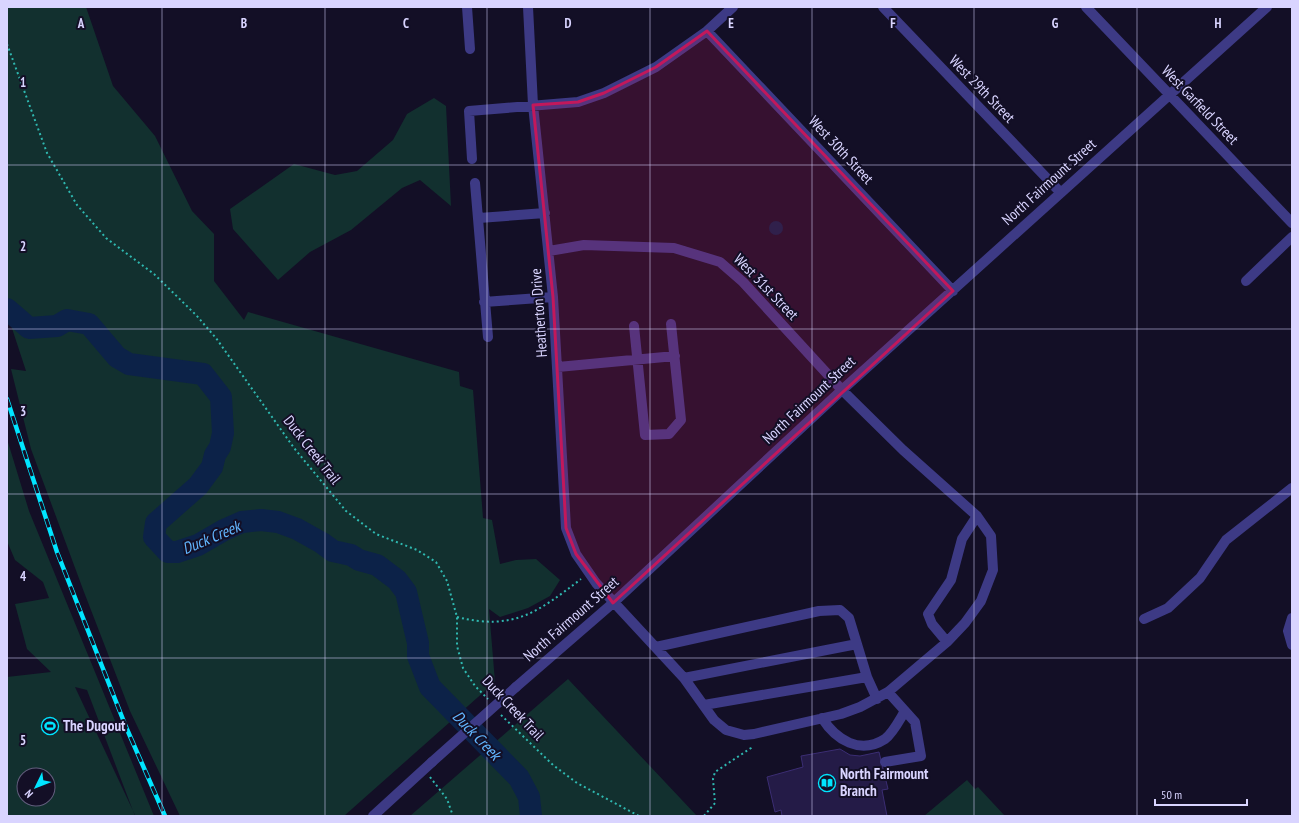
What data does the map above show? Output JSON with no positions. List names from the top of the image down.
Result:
{
  "streets": {
    "street": [
      "West 29th Street",
      "West Garfield Street",
      "West 30th Street",
      "North Fairmount Street",
      "West 31st Street",
      "Heatherton Drive"
    ],
    "path": ["Duck Creek Trail"]
  },
  "crossings": [
    ["West 29th Street", "North Fairmount Street"],
    ["West Garfield Street", "North Fairmount Street"],
    ["West 30th Street", "North Fairmount Street"],
    ["North Fairmount Street", "West 31st Street"],
    ["North Fairmount Street", "Heatherton Drive"],
    ["West 31st Street", "Heatherton Drive"]
  ],
  "water": ["Duck Creek"],
  "places": {
    "sports": ["The Dugout"],
    "library": ["North Fairmount Branch"]
  },
  "scale_bar": "50 m",
  "north": "bottom left",
  "grid": {
    "columns": [
      "A",
      "B",
      "C",
      "D",
      "E",
      "F",
      "G",
      "H"
    ],
    "rows": [
      "1",
      "2",
      "3",
      "4",
      "5"
    ]
  }
}
